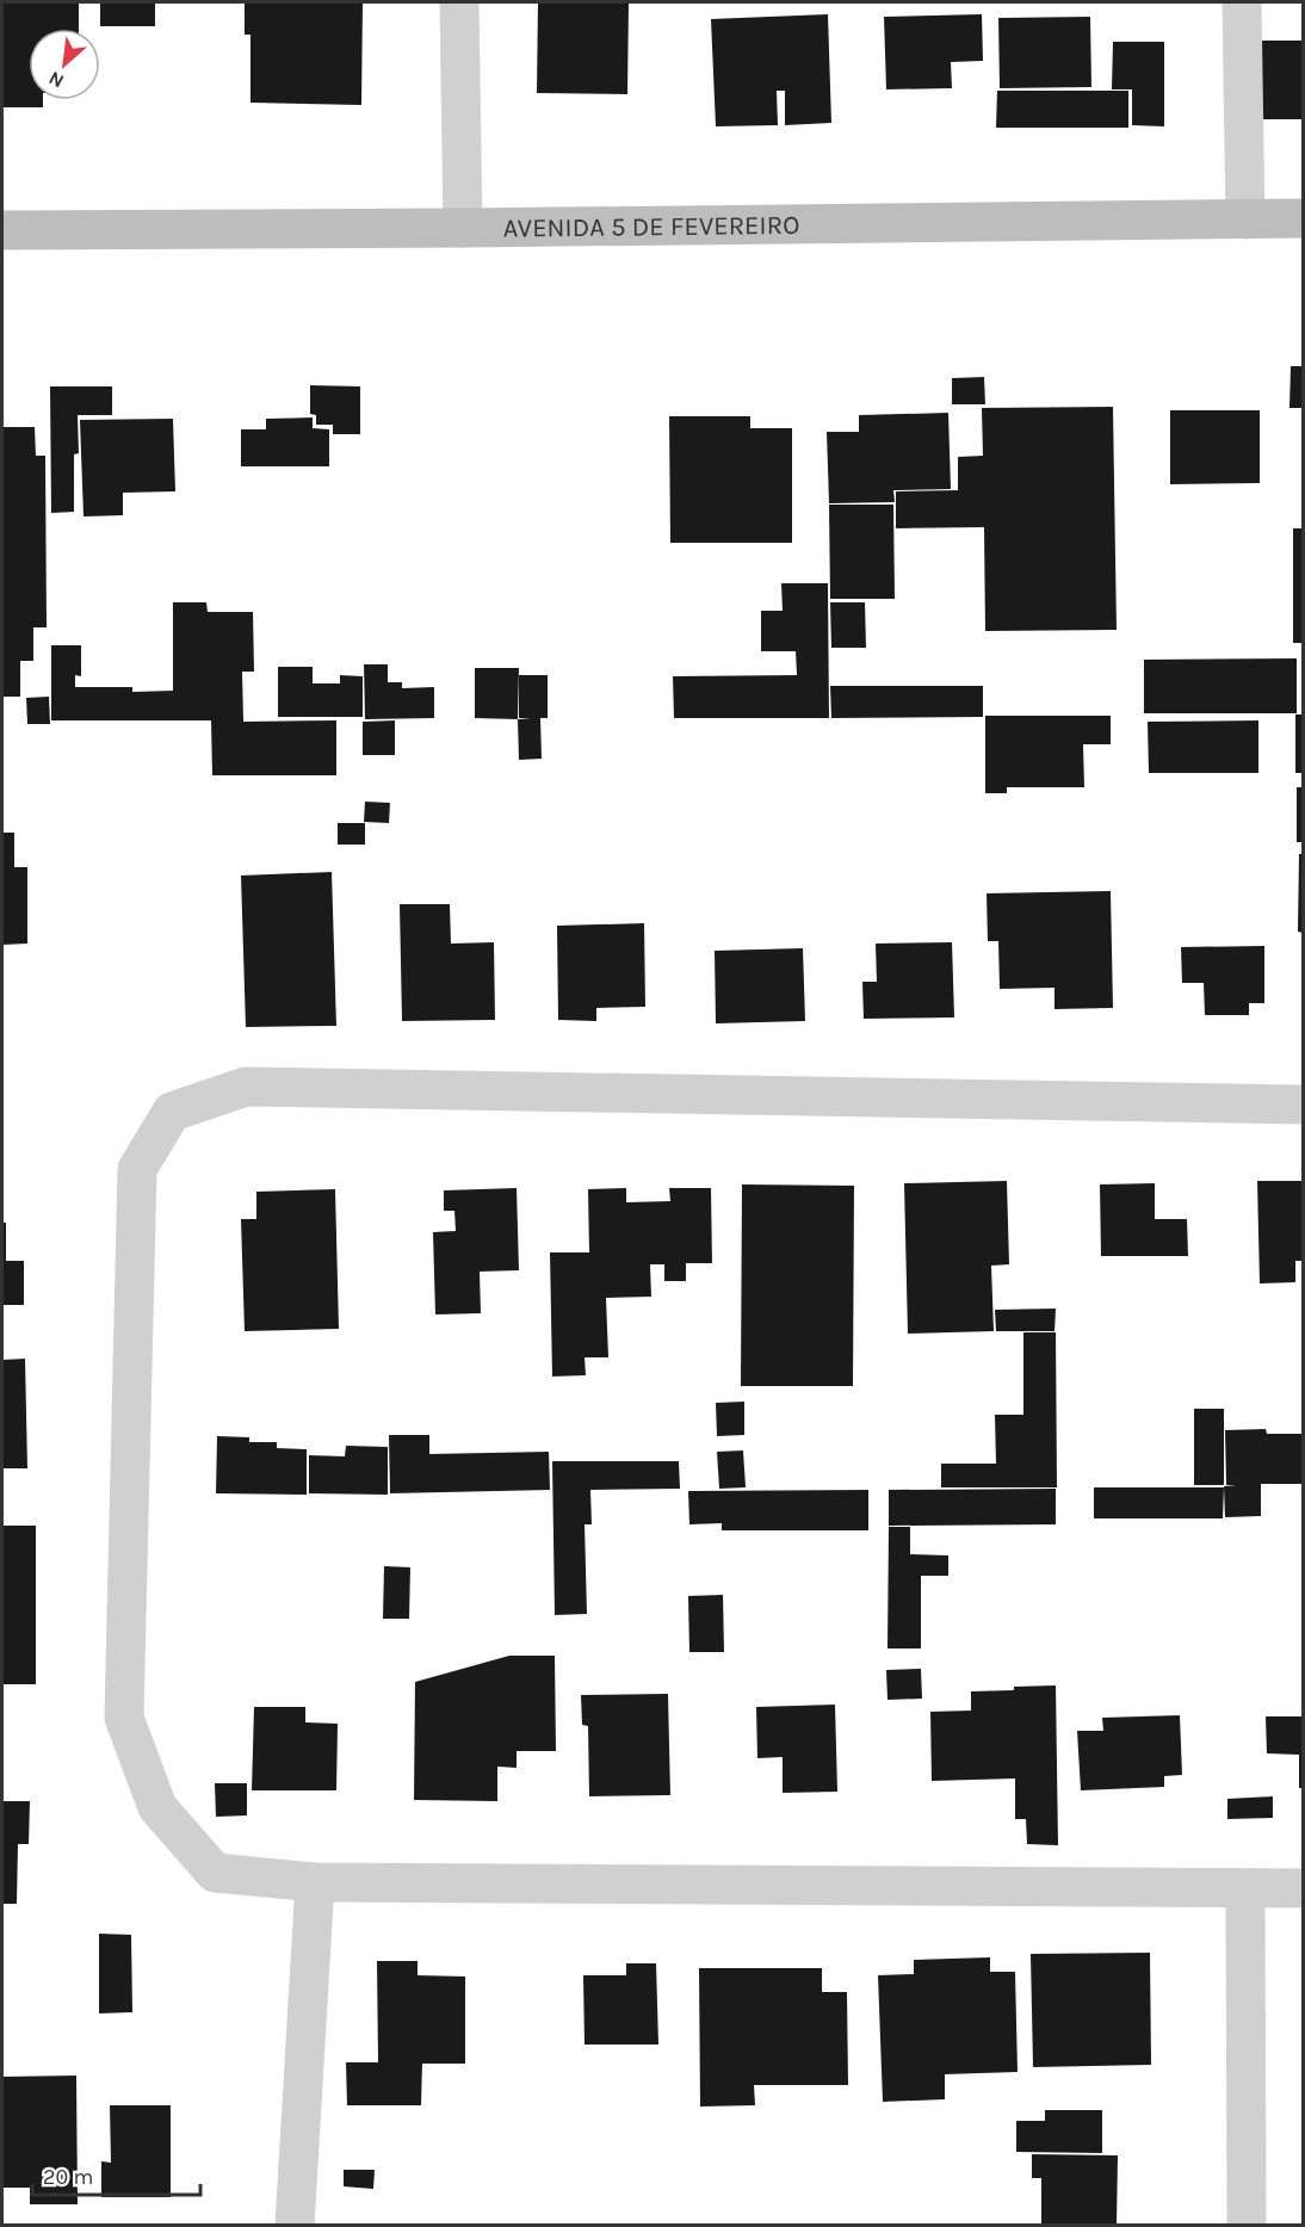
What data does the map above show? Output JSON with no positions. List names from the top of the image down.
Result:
{
  "streets": {
    "street": ["AVENIDA 5 DE FEVEREIRO"]
  },
  "scale_bar": "20 m",
  "north": "bottom left"
}
